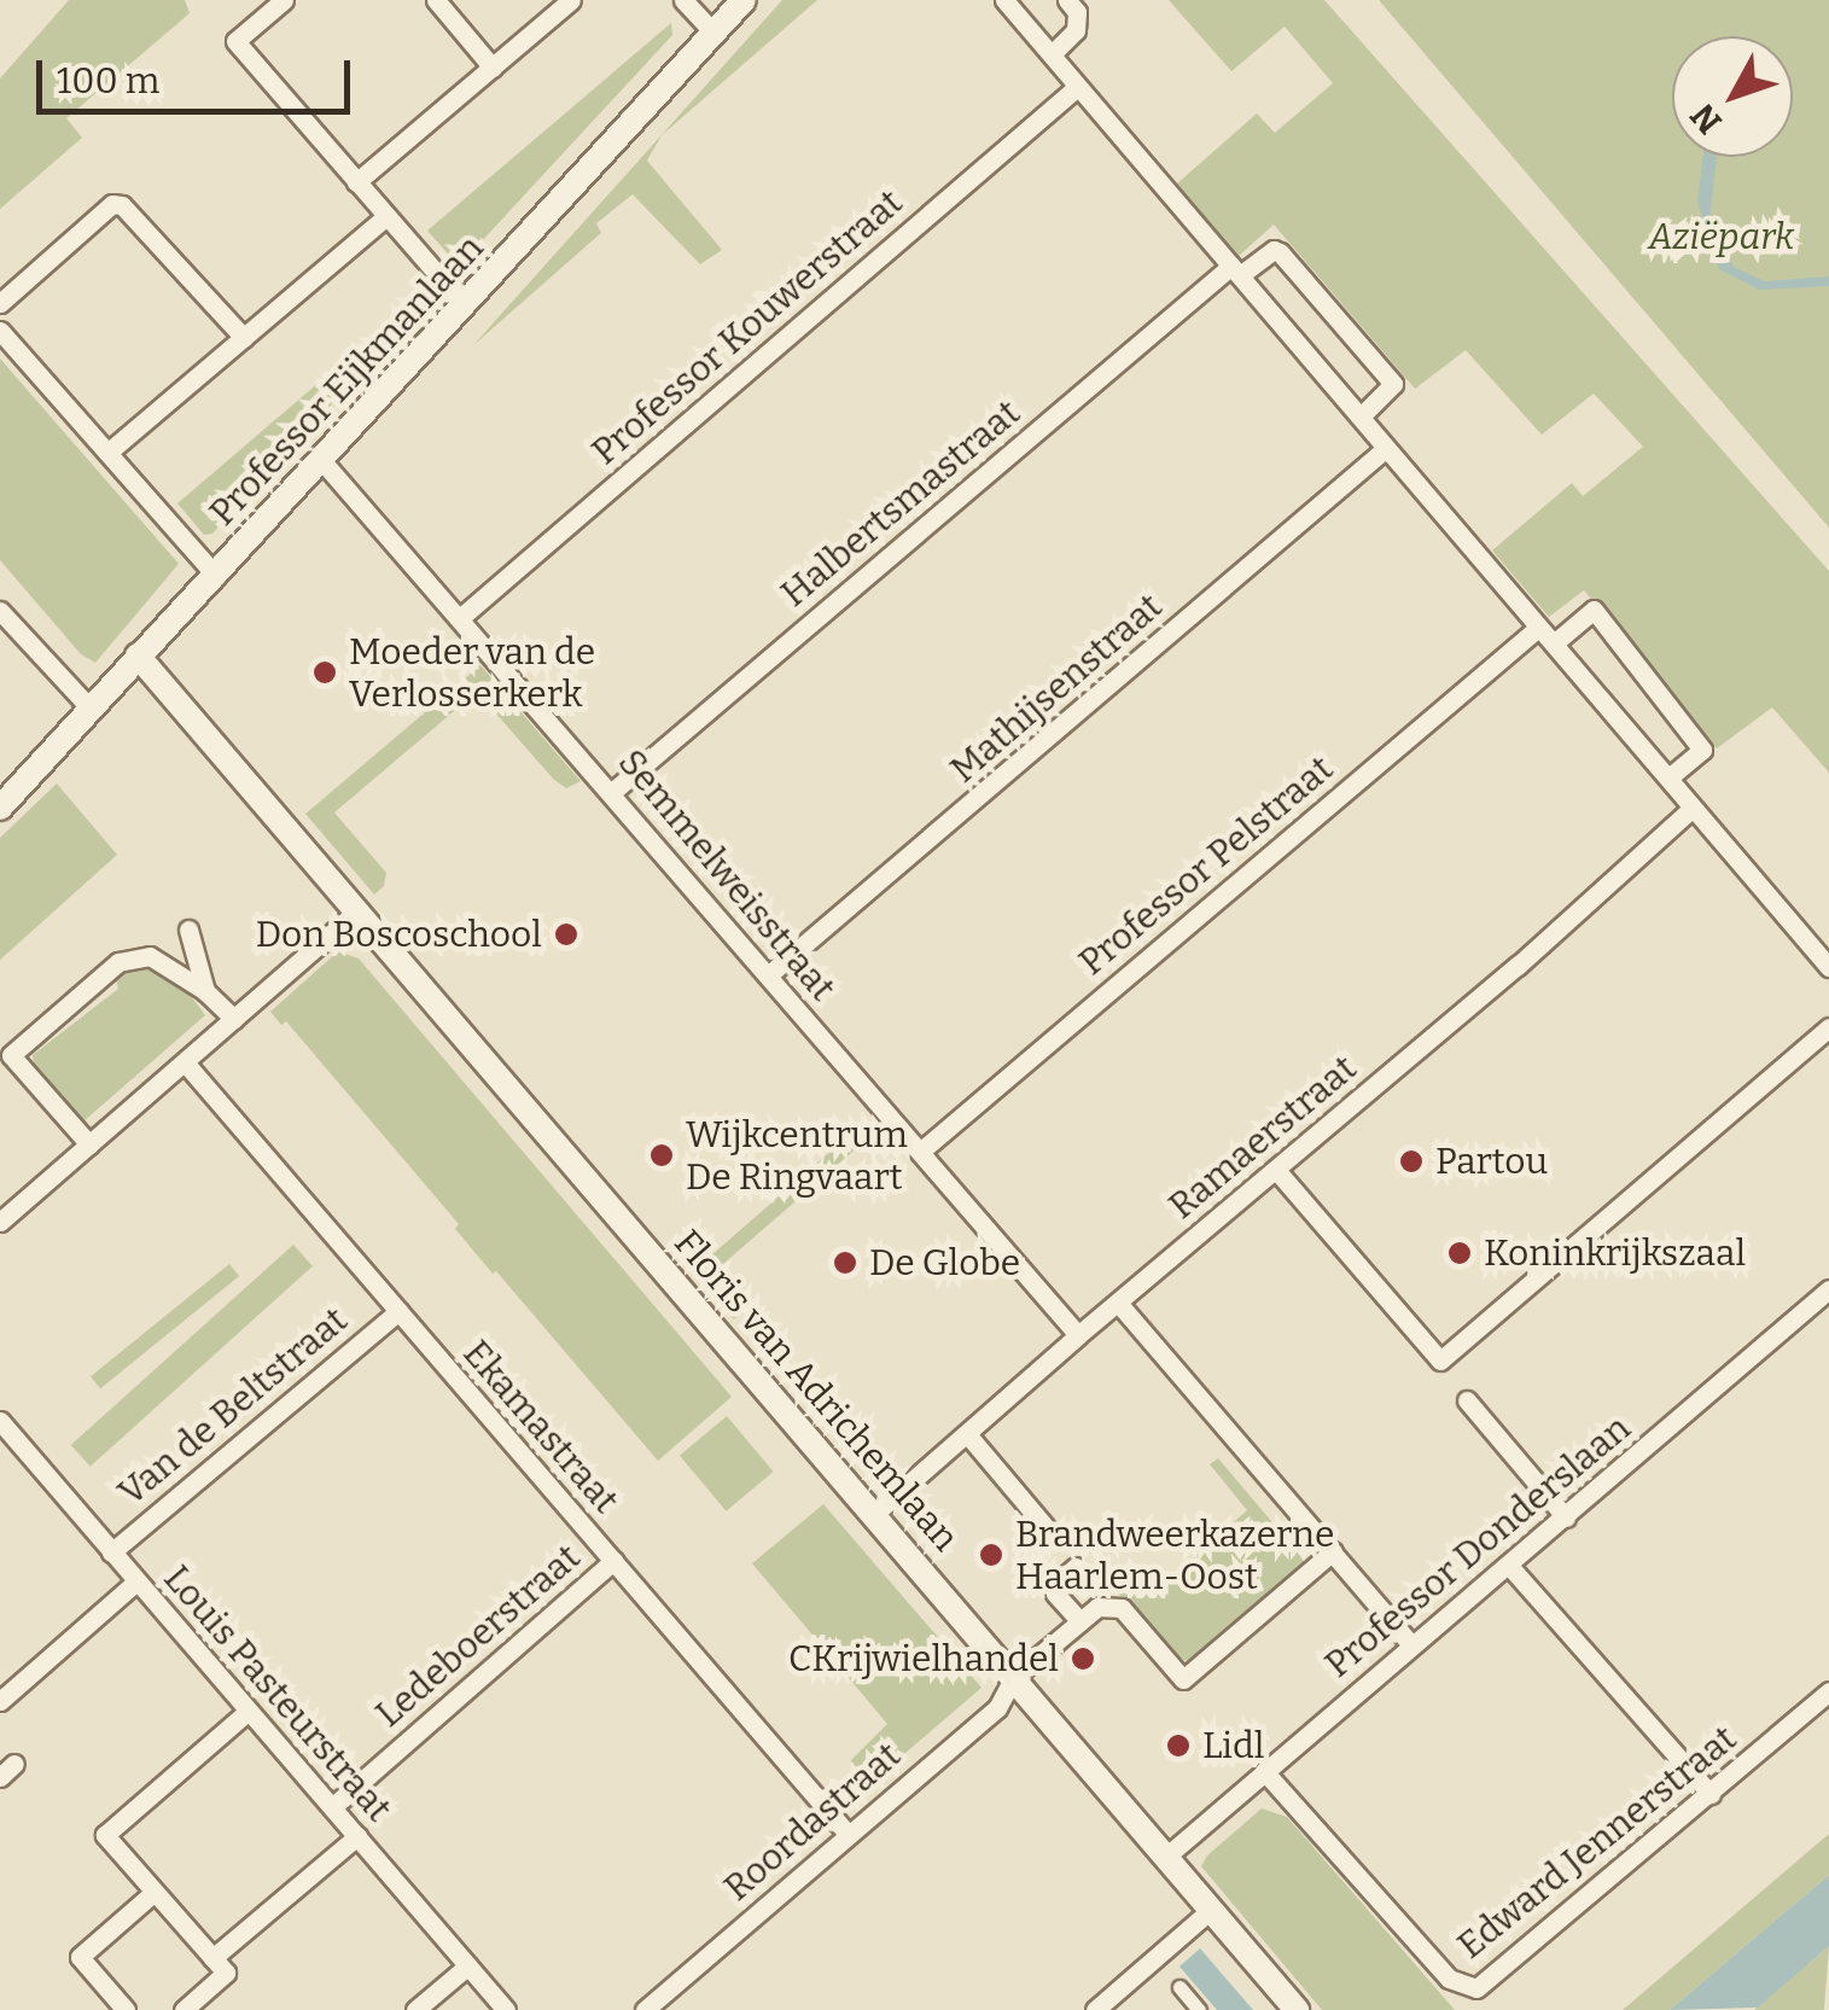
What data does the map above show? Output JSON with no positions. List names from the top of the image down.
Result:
{
  "streets": {
    "street": [
      "Professor Kouwerstraat",
      "Professor Eijkmanlaan",
      "Halbertsmastraat",
      "Mathijsenstraat",
      "Professor Pelstraat",
      "Semmelweisstraat",
      "Ramaerstraat",
      "Floris van Adrichemlaan",
      "Van de Beltstraat",
      "Ekamastraat",
      "Professor Donderslaan",
      "Ledeboerstraat",
      "Louis Pasteurstraat",
      "Roordastraat",
      "Edward Jennerstraat"
    ]
  },
  "crossings": [
    ["Professor Kouwerstraat", "Semmelweisstraat"],
    ["Professor Eijkmanlaan", "Semmelweisstraat"],
    ["Professor Eijkmanlaan", "Floris van Adrichemlaan"],
    ["Halbertsmastraat", "Semmelweisstraat"],
    ["Mathijsenstraat", "Semmelweisstraat"],
    ["Professor Pelstraat", "Semmelweisstraat"],
    ["Semmelweisstraat", "Ramaerstraat"],
    ["Ramaerstraat", "Floris van Adrichemlaan"],
    ["Floris van Adrichemlaan", "Professor Donderslaan"],
    ["Floris van Adrichemlaan", "Roordastraat"],
    ["Van de Beltstraat", "Ekamastraat"],
    ["Van de Beltstraat", "Louis Pasteurstraat"],
    ["Ekamastraat", "Ledeboerstraat"],
    ["Ekamastraat", "Roordastraat"],
    ["Professor Donderslaan", "Edward Jennerstraat"],
    ["Ledeboerstraat", "Louis Pasteurstraat"]
  ],
  "parks": ["Aziëpark"],
  "places": [
    "Moeder van de Verlosserkerk",
    "Don Boscoschool",
    "Wijkcentrum De Ringvaart",
    "Partou",
    "Koninkrijkszaal",
    "De Globe",
    "Brandweerkazerne Haarlem-Oost",
    "CKrijwielhandel",
    "Lidl"
  ],
  "scale_bar": "100 m",
  "north": "bottom left"
}
